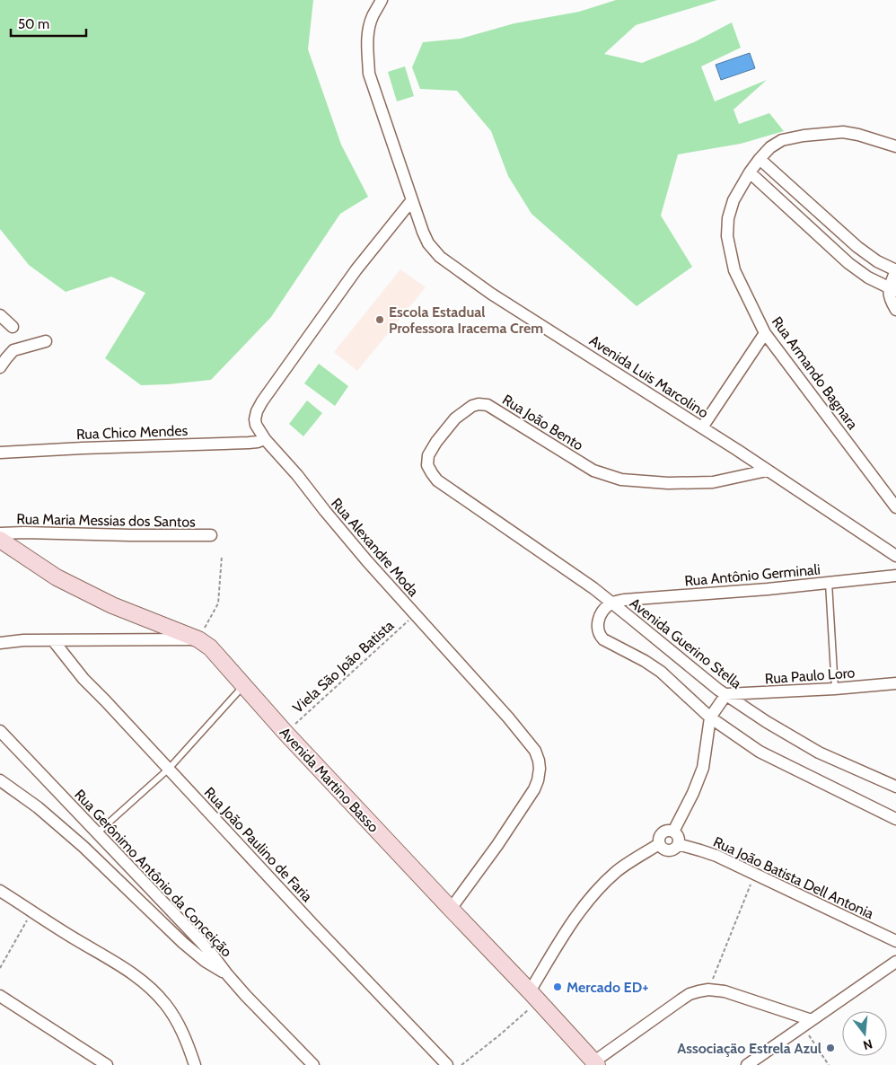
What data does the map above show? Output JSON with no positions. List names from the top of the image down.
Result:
{
  "streets": {
    "street": [
      "Rua Armando Bagnara",
      "Avenida Luis Marcolino",
      "Rua João Bento",
      "Rua Chico Mendes",
      "Rua Maria Messias dos Santos",
      "Rua Alexandre Moda",
      "Rua Antônio Germinali",
      "Avenida Guerino Stella",
      "Rua Paulo Loro",
      "Avenida Martino Basso",
      "Rua João Paulino de Faria",
      "Rua Gerônimo Antônio da Conceição",
      "Rua João Batista Dell Antonia"
    ],
    "path": ["Viela São João Batista"]
  },
  "crossings": [
    ["Avenida Luis Marcolino", "Rua João Bento"],
    ["Avenida Luis Marcolino", "Rua Alexandre Moda"],
    ["Rua João Bento", "Rua Antônio Germinali"],
    ["Rua João Bento", "Avenida Guerino Stella"],
    ["Rua Chico Mendes", "Rua Alexandre Moda"],
    ["Rua Alexandre Moda", "Viela São João Batista"],
    ["Rua Alexandre Moda", "Avenida Martino Basso"],
    ["Rua Antônio Germinali", "Avenida Guerino Stella"],
    ["Avenida Guerino Stella", "Rua Paulo Loro"],
    ["Viela São João Batista", "Avenida Martino Basso"]
  ],
  "places": ["Escola Estadual Professora Iracema Crem", "Mercado ED+", "Associação Estrela Azul"],
  "scale_bar": "50 m",
  "north": "bottom"
}
